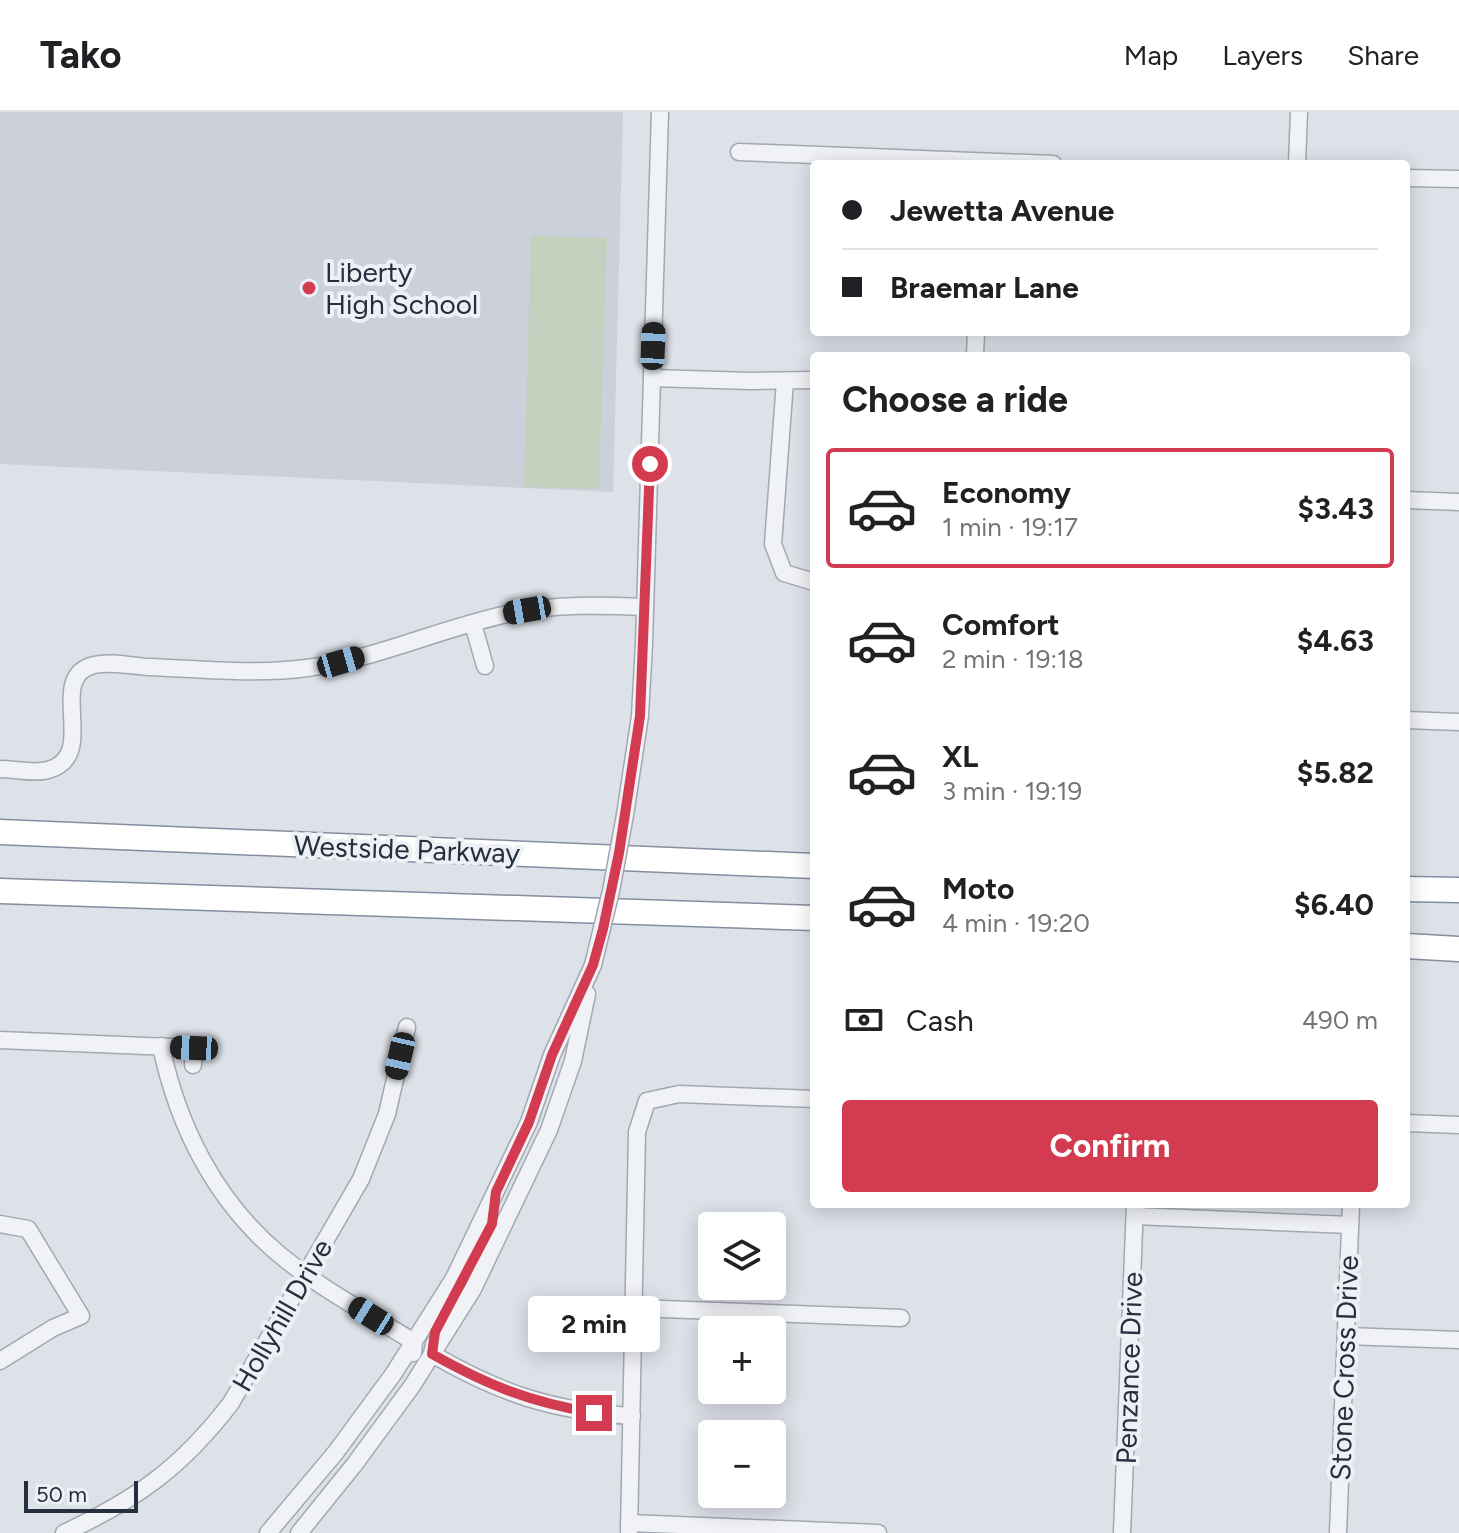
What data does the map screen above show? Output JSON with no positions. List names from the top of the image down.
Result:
{
  "streets": {
    "highway": ["Westside Parkway"],
    "street": ["Hollyhill Drive", "Penzance Drive", "Stone Cross Drive"]
  },
  "places": ["Liberty High School"],
  "scale_bar": "50 m",
  "page": {
    "header": "Tako",
    "nav": ["Map", "Layers", "Share"],
    "banner": ["Jewetta Avenue", "Braemar Lane"],
    "heading": "Choose a ride",
    "list": [
      {
        "name": "Economy",
        "note": "1 min · 19:17",
        "value": "$3.43"
      },
      {
        "name": "Comfort",
        "note": "2 min · 19:18",
        "value": "$4.63"
      },
      {
        "name": "XL",
        "note": "3 min · 19:19",
        "value": "$5.82"
      },
      {
        "name": "Moto",
        "note": "4 min · 19:20",
        "value": "$6.40"
      }
    ],
    "pay": ["Cash", "490 m"],
    "buttons": "Confirm",
    "map_buttons": ["+", "−"],
    "bubble": "2 min",
    "scale": "50 m"
  }
}
